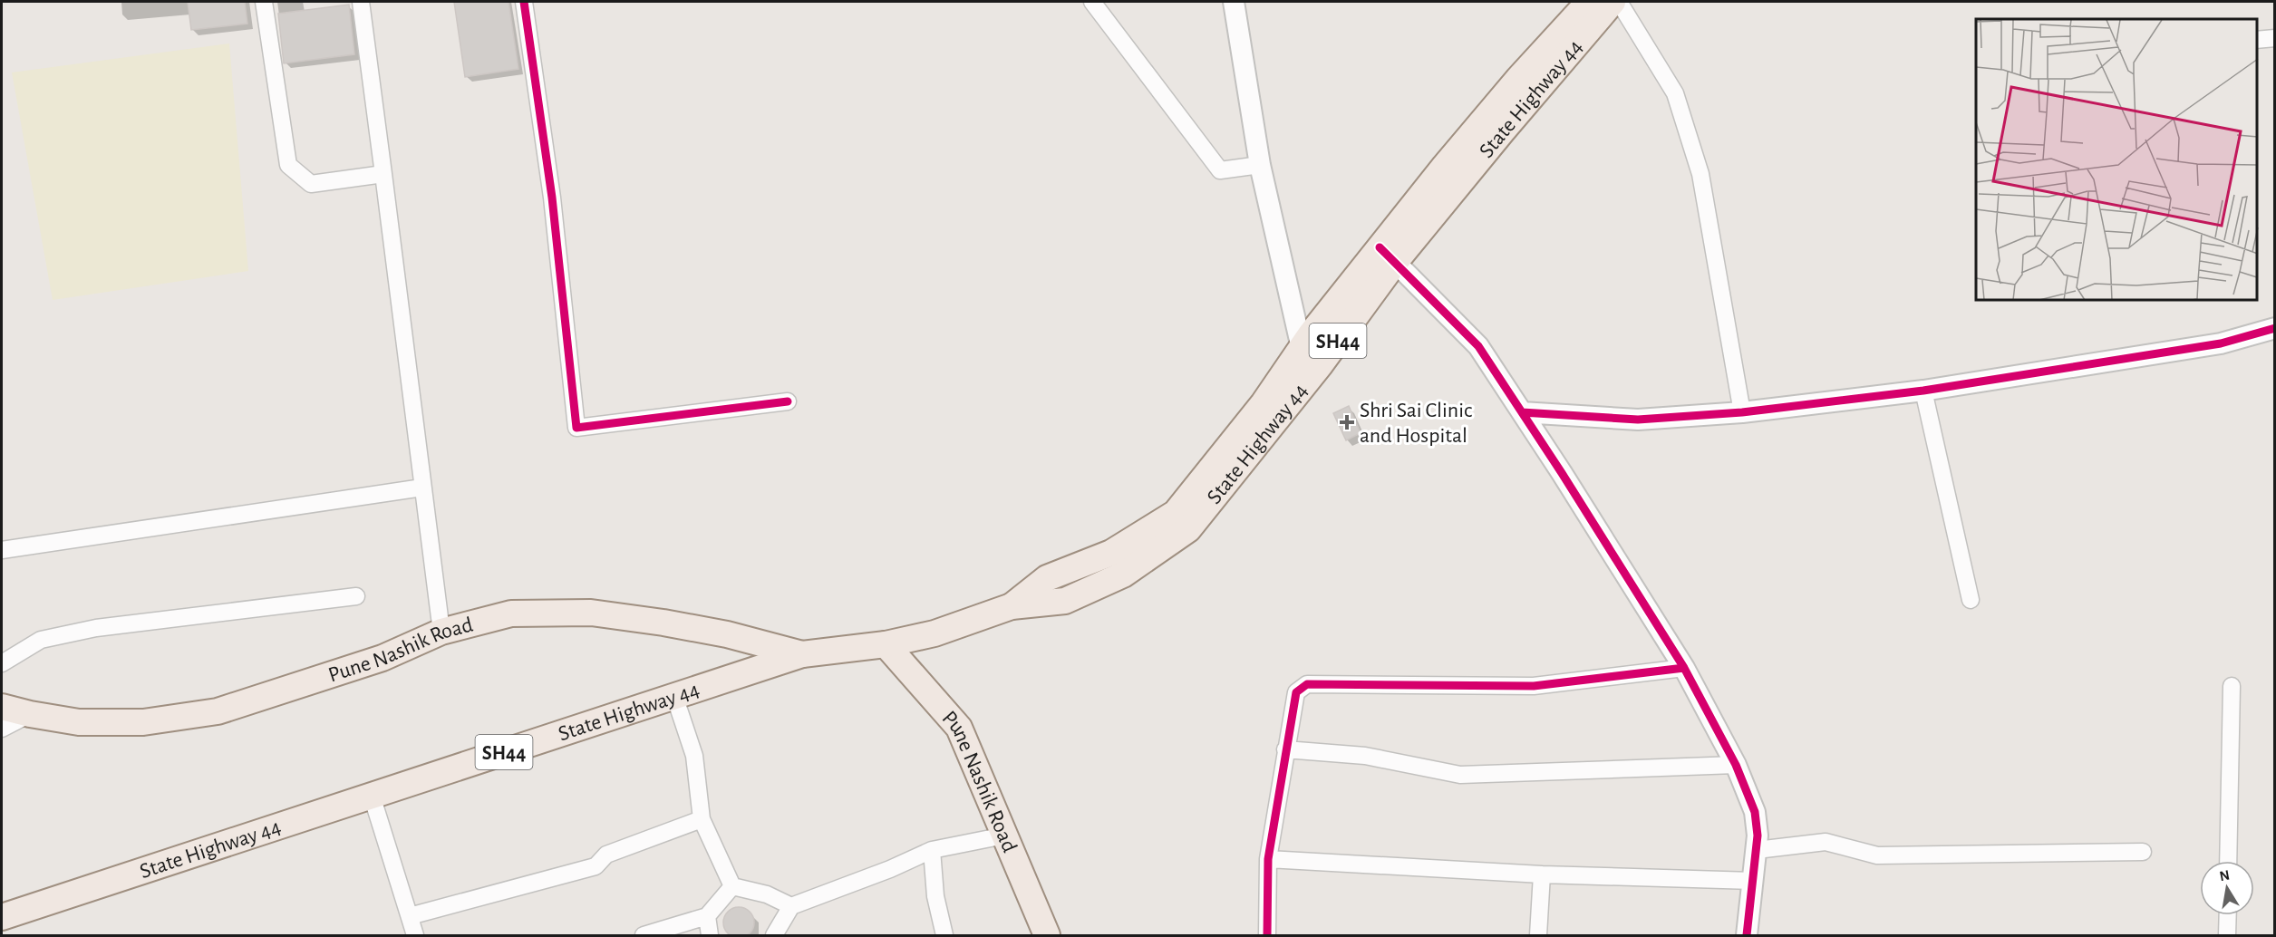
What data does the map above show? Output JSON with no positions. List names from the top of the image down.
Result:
{
  "streets": {
    "main road": ["State Highway 44", "SH44", "Pune Nashik Road"]
  },
  "crossings": [
    ["State Highway 44", "Pune Nashik Road"]
  ],
  "places": {
    "health": ["Shri Sai Clinic and Hospital"]
  },
  "north": "top"
}
